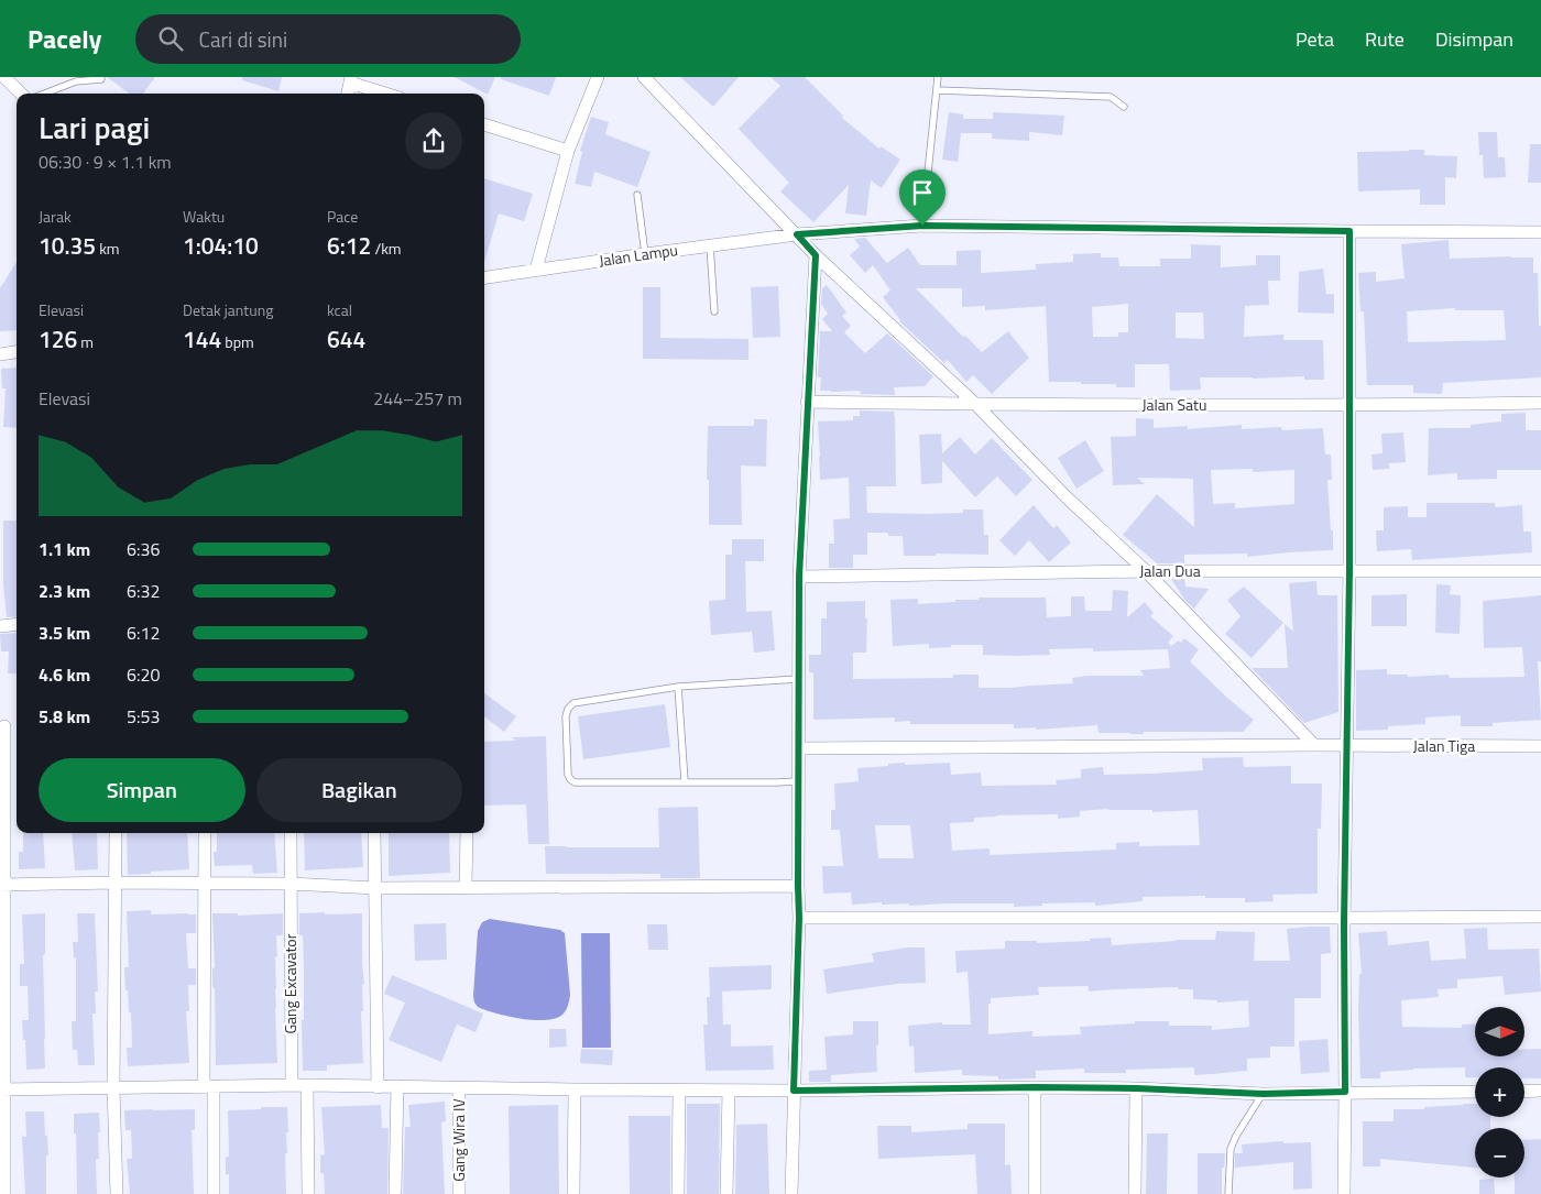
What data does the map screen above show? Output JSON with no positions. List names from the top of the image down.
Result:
{
  "streets": {
    "street": [
      "Jalan Lampu",
      "Jalan Satu",
      "Jalan Dua",
      "Jalan Tiga",
      "Gang Excavator",
      "Gang Wira IV"
    ]
  },
  "north": "right",
  "page": {
    "header": "Pacely",
    "search": "Cari di sini",
    "nav": ["Peta", "Rute", "Disimpan"],
    "heading": ["Lari pagi", "06:30 · 9 × 1.1 km"],
    "stats": [
      ["Jarak", "10.35 km"],
      ["Waktu", "1:04:10"],
      ["Pace", "6:12 /km"],
      ["Elevasi", "126 m"],
      ["Detak jantung", "144 bpm"],
      ["kcal", "644"]
    ],
    "chart": ["Elevasi", "244–257 m"],
    "list": [
      {
        "name": "1.1 km",
        "note": "6:36"
      },
      {
        "name": "2.3 km",
        "note": "6:32"
      },
      {
        "name": "3.5 km",
        "note": "6:12"
      },
      {
        "name": "4.6 km",
        "note": "6:20"
      },
      {
        "name": "5.8 km",
        "note": "5:53"
      }
    ],
    "buttons": ["Simpan", "Bagikan"],
    "map_buttons": ["+", "−"]
  }
}
